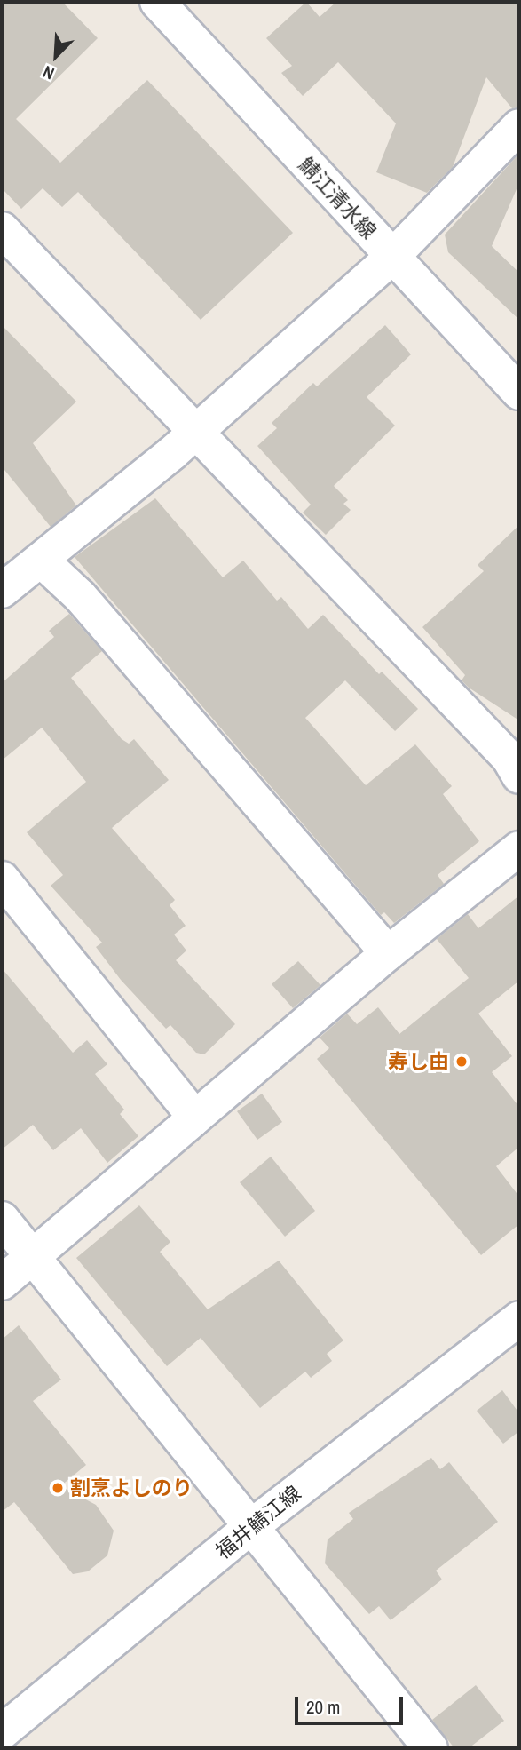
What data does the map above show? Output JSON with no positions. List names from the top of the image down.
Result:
{
  "streets": {
    "street": ["鯖江清水線", "福井鯖江線"]
  },
  "places": ["寿し由", "割烹よしのり"],
  "scale_bar": "20 m",
  "north": "bottom left"
}
